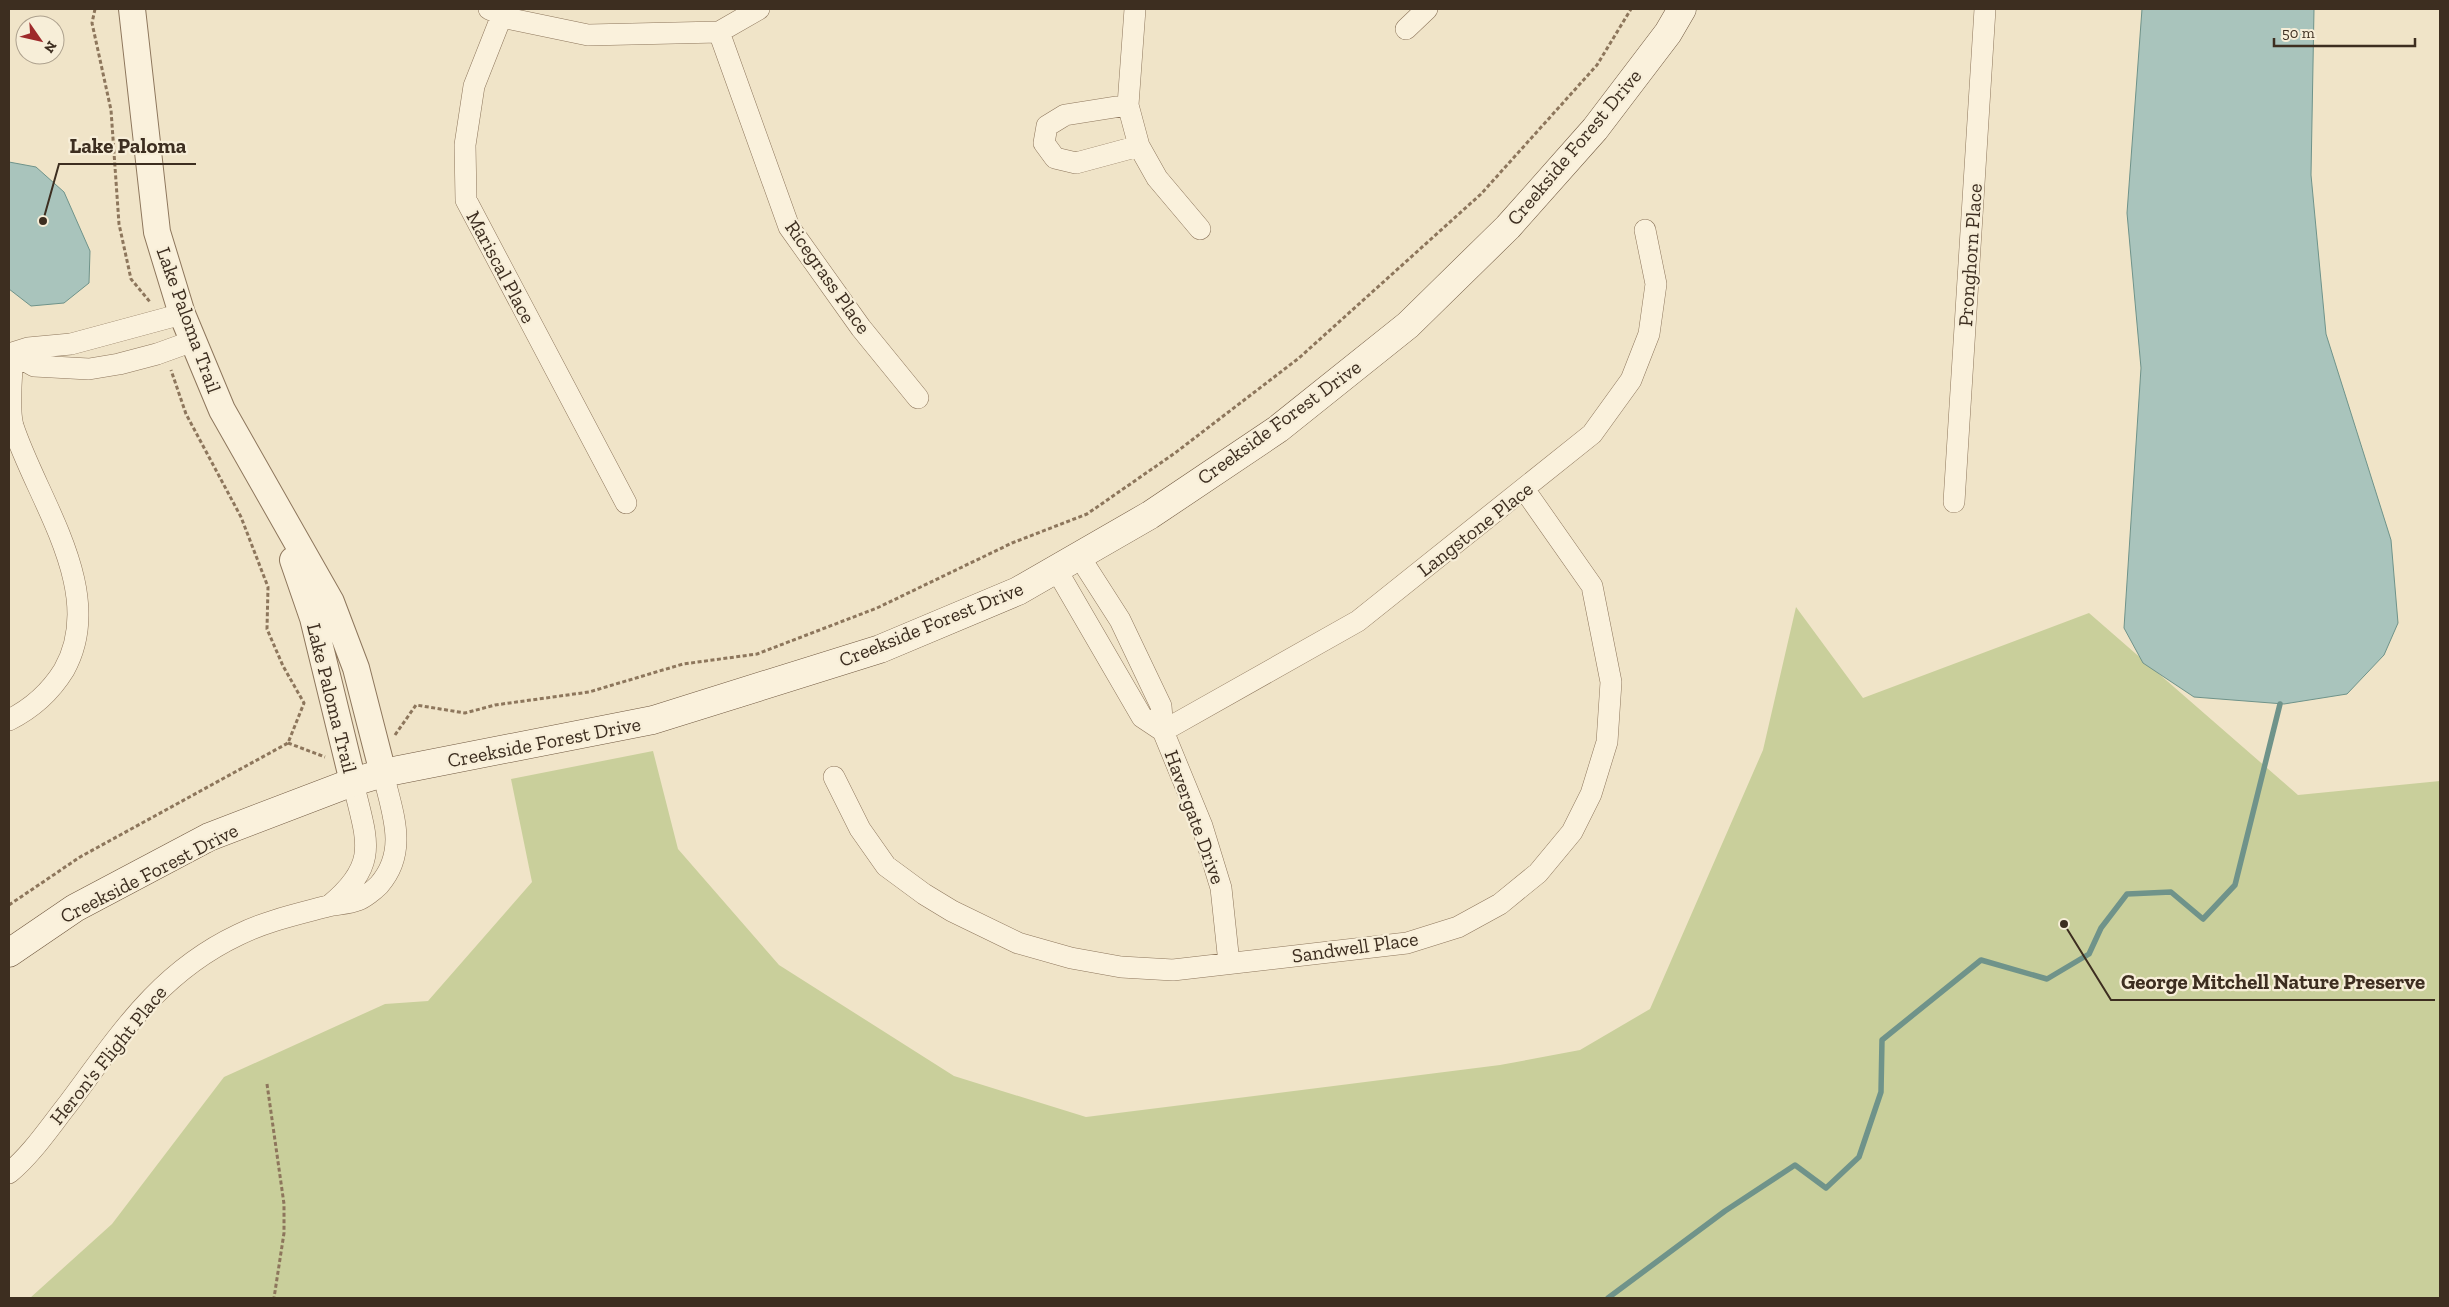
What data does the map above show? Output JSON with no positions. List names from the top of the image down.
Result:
{
  "streets": {
    "main road": ["Creekside Forest Drive"],
    "street": [
      "Pronghorn Place",
      "Mariscal Place",
      "Ricegrass Place",
      "Lake Paloma Trail",
      "Langstone Place",
      "Havergate Drive",
      "Sandwell Place",
      "Heron's Flight Place"
    ]
  },
  "crossings": [
    ["Creekside Forest Drive", "Lake Paloma Trail"],
    ["Creekside Forest Drive", "Havergate Drive"],
    ["Creekside Forest Drive", "Heron's Flight Place"],
    ["Lake Paloma Trail", "Heron's Flight Place"],
    ["Langstone Place", "Havergate Drive"],
    ["Langstone Place", "Sandwell Place"],
    ["Havergate Drive", "Sandwell Place"]
  ],
  "places": ["Lake Paloma", "George Mitchell Nature Preserve"],
  "scale_bar": "50 m",
  "north": "bottom right"
}
